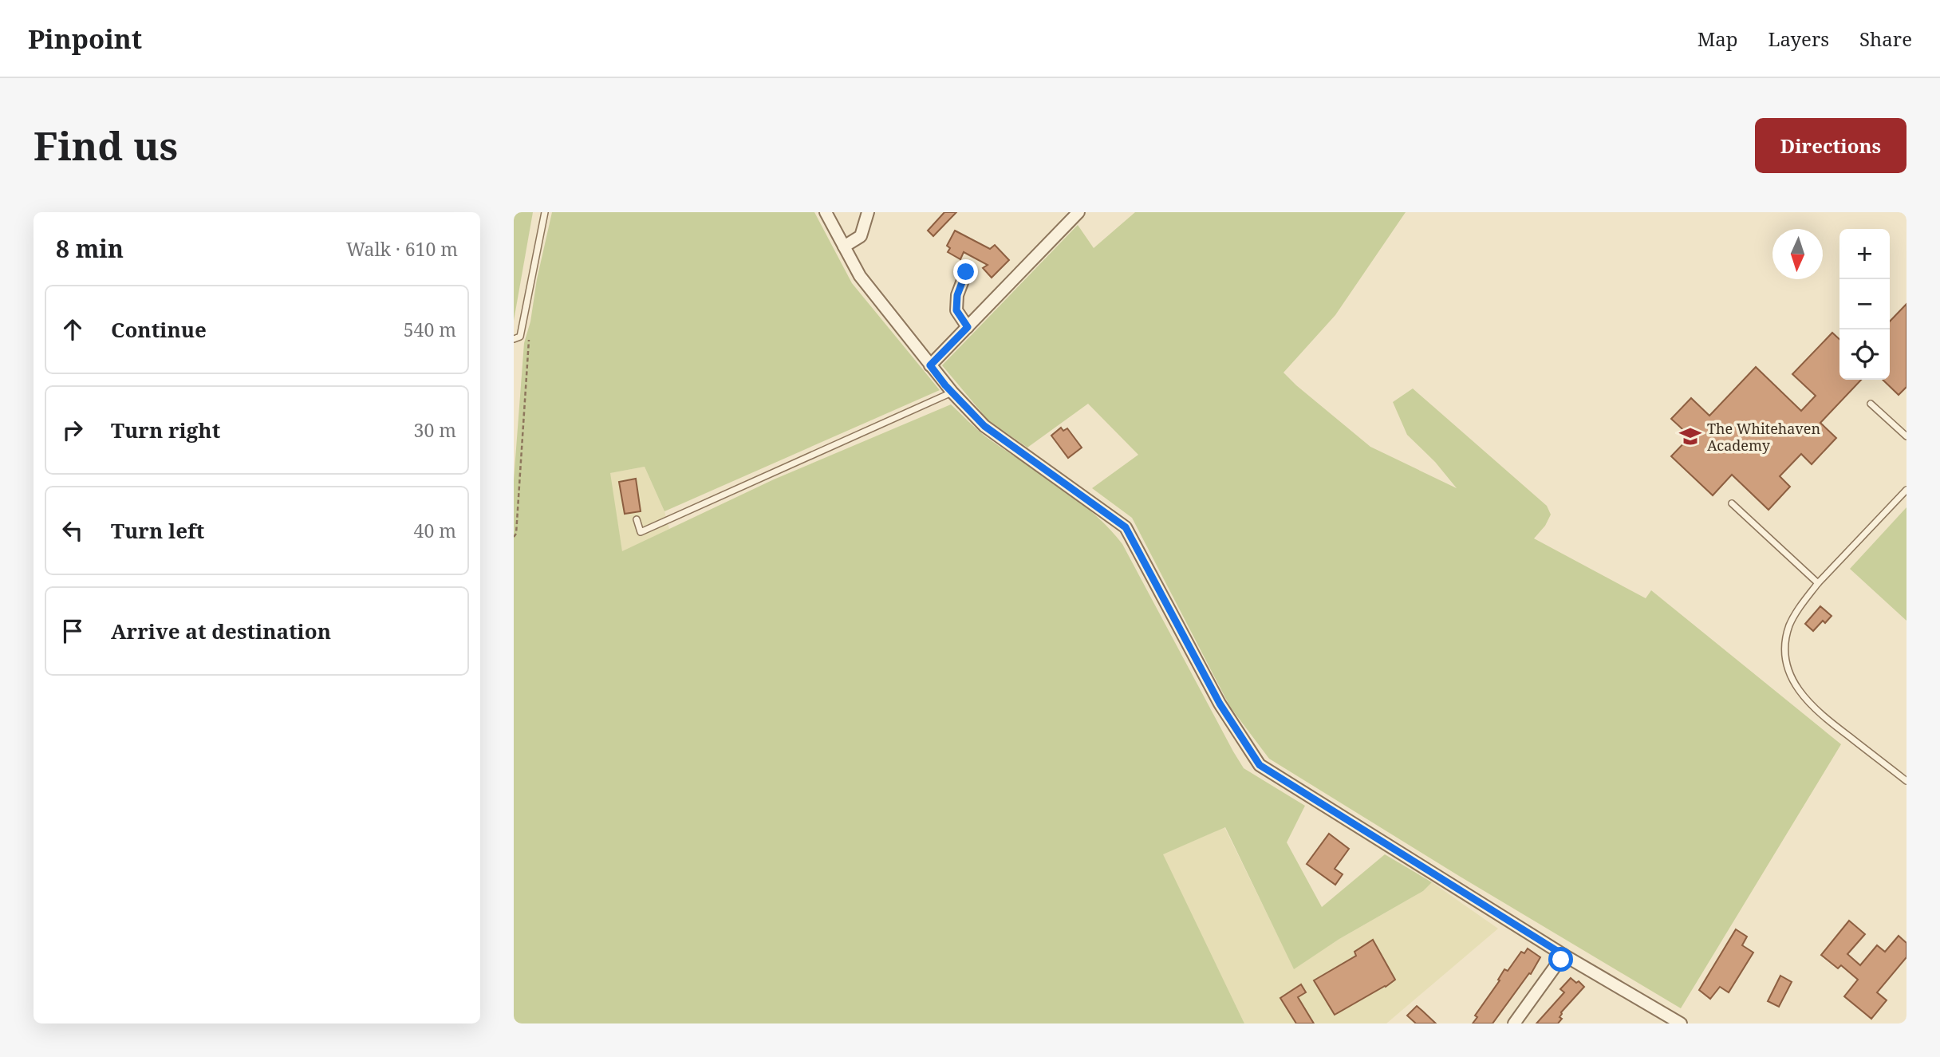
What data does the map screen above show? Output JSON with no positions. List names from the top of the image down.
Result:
{
  "places": {
    "school or university": ["The Whitehaven Academy"]
  },
  "north": "bottom",
  "page": {
    "header": "Pinpoint",
    "nav": ["Map", "Layers", "Share"],
    "buttons": "Directions",
    "title": "Find us",
    "heading": ["8 min", "Walk · 610 m"],
    "map_buttons": ["+", "−"],
    "list": [
      ["Continue", "540 m"],
      ["Turn right", "30 m"],
      ["Turn left", "40 m"],
      "Arrive at destination"
    ]
  }
}
